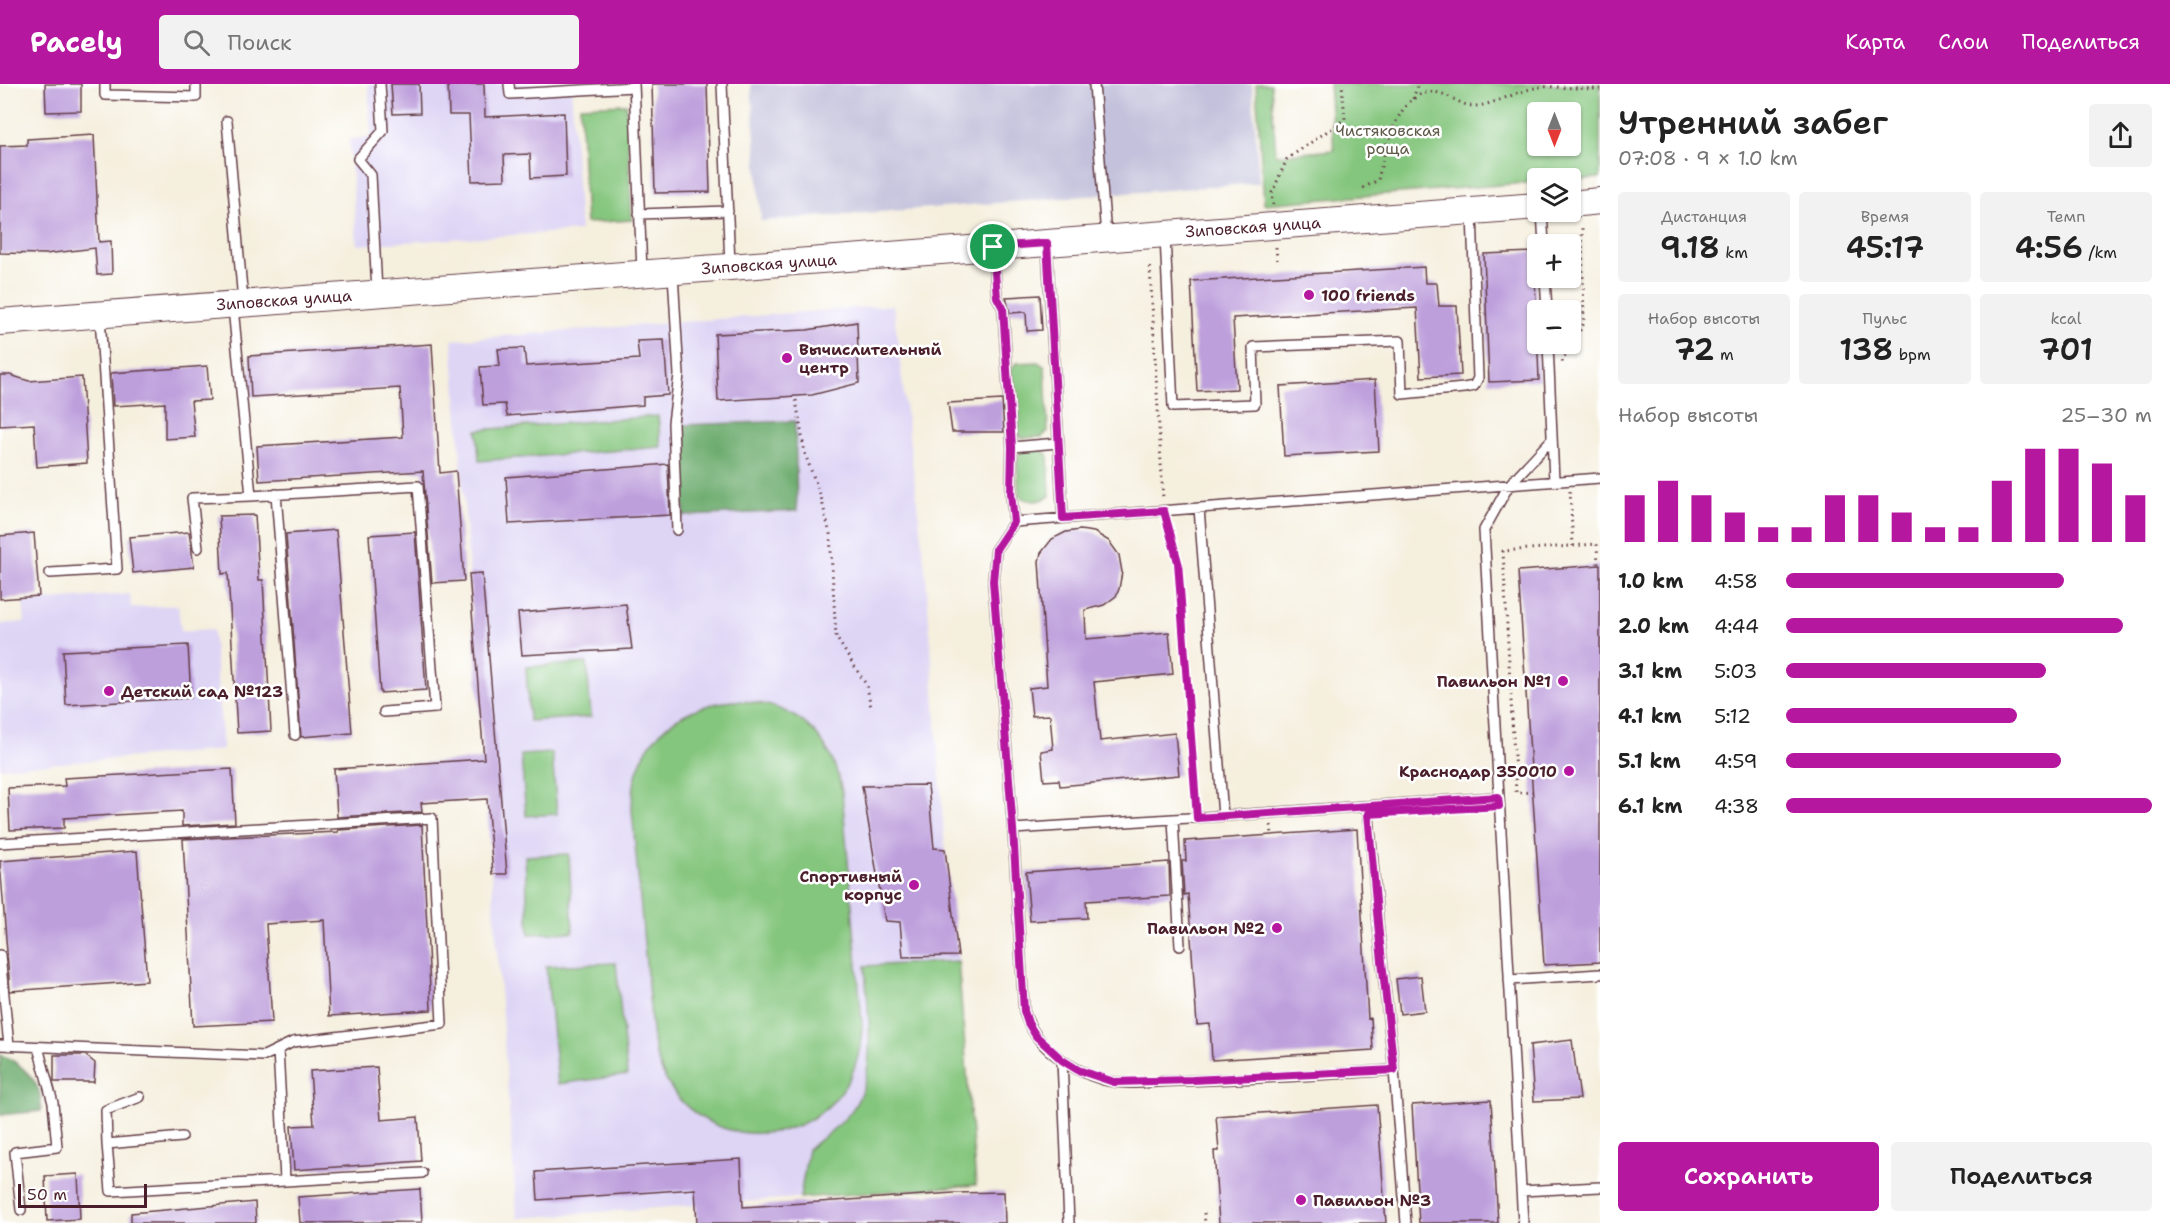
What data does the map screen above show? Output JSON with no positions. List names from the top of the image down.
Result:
{
  "streets": {
    "street": ["Зиповская улица"]
  },
  "parks": ["Чистяковская роща"],
  "places": [
    "100 friends",
    "Вычислительный центр",
    "Павильон №1",
    "Детский сад №123",
    "Краснодар 350010",
    "Спортивный корпус",
    "Павильон №2",
    "Павильон №3"
  ],
  "scale_bar": "50 m",
  "north": "bottom",
  "page": {
    "header": "Pacely",
    "search": "Поиск",
    "nav": ["Карта", "Слои", "Поделиться"],
    "heading": ["Утренний забег", "07:08 · 9 × 1.0 km"],
    "map_buttons": ["+", "−"],
    "stats": [
      ["Дистанция", "9.18 km"],
      ["Время", "45:17"],
      ["Темп", "4:56 /km"],
      ["Набор высоты", "72 m"],
      ["Пульс", "138 bpm"],
      ["kcal", "701"]
    ],
    "chart": ["Набор высоты", "25–30 m"],
    "list": [
      {
        "name": "1.0 km",
        "note": "4:58"
      },
      {
        "name": "2.0 km",
        "note": "4:44"
      },
      {
        "name": "3.1 km",
        "note": "5:03"
      },
      {
        "name": "4.1 km",
        "note": "5:12"
      },
      {
        "name": "5.1 km",
        "note": "4:59"
      },
      {
        "name": "6.1 km",
        "note": "4:38"
      }
    ],
    "buttons": ["Сохранить", "Поделиться"],
    "scale": "50 m"
  }
}
